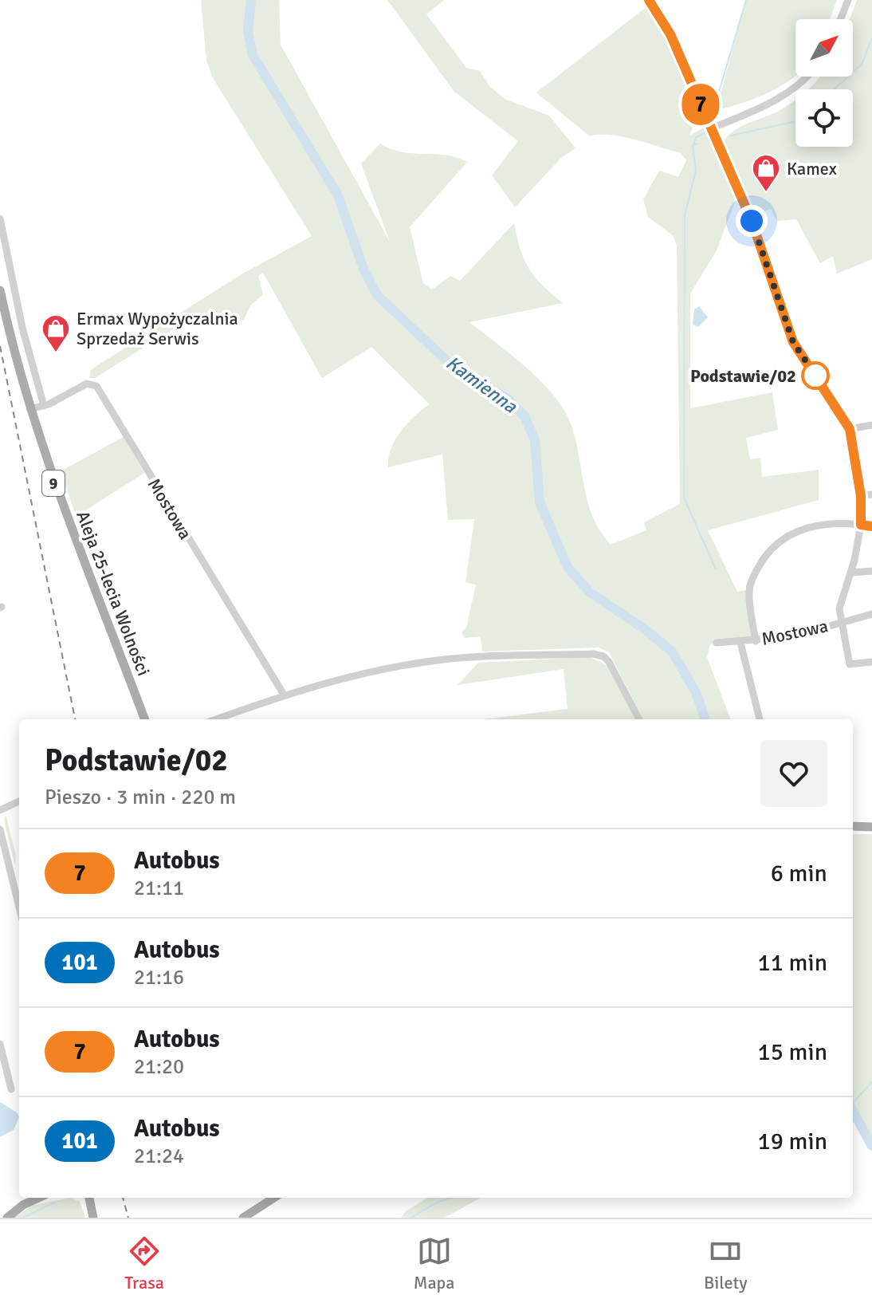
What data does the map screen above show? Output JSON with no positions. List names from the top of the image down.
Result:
{
  "streets": {
    "main road": ["9", "Aleja 25-lecia Wolności"],
    "street": ["Mostowa"]
  },
  "crossings": [
    ["Mostowa", "Aleja 25-lecia Wolności"]
  ],
  "water": ["Kamienna"],
  "places": {
    "shop": ["Kamex", "Ermax Wypożyczalnia Sprzedaż Serwis"],
    "other": ["Podstawie/02"]
  },
  "lines": ["bus line 7"],
  "north": "top right",
  "page": {
    "on_map": "7",
    "heading": ["Podstawie/02", "Pieszo · 3 min · 220 m"],
    "list": [
      {
        "mark": "7",
        "name": "Autobus",
        "note": "21:11",
        "value": "6 min"
      },
      {
        "mark": "101",
        "name": "Autobus",
        "note": "21:16",
        "value": "11 min"
      },
      {
        "mark": "7",
        "name": "Autobus",
        "note": "21:20",
        "value": "15 min"
      },
      {
        "mark": "101",
        "name": "Autobus",
        "note": "21:24",
        "value": "19 min"
      }
    ],
    "tabs": ["Trasa", "Mapa", "Bilety"]
  }
}
